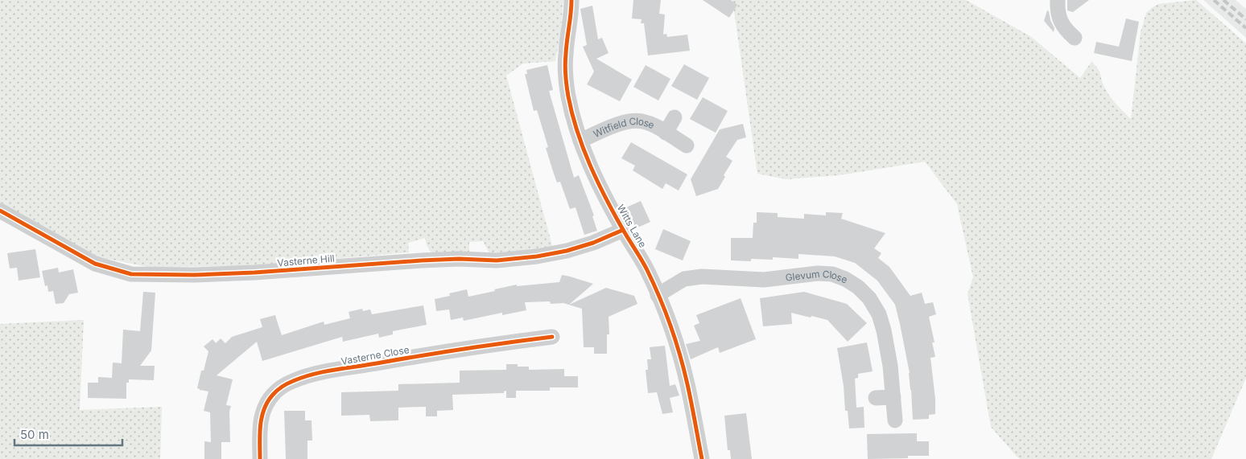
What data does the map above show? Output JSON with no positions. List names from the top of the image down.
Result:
{
  "streets": {
    "street": [
      "Witfield Close",
      "Witts Lane",
      "Vasterne Hill",
      "Glevum Close",
      "Vasterne Close"
    ]
  },
  "crossings": [
    ["Witfield Close", "Witts Lane"],
    ["Witts Lane", "Vasterne Hill"],
    ["Witts Lane", "Glevum Close"]
  ],
  "scale_bar": "50 m"
}
